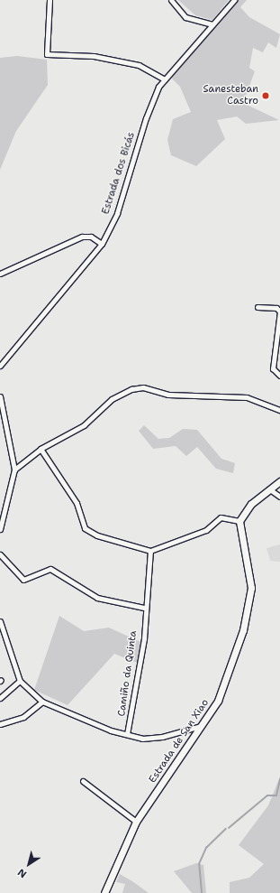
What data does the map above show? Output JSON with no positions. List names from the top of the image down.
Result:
{
  "streets": {
    "street": ["Estrada dos Bicás", "Camiño da Quinta", "Estrada de San Xiao"]
  },
  "places": ["Sanesteban Castro"],
  "north": "bottom left"
}
